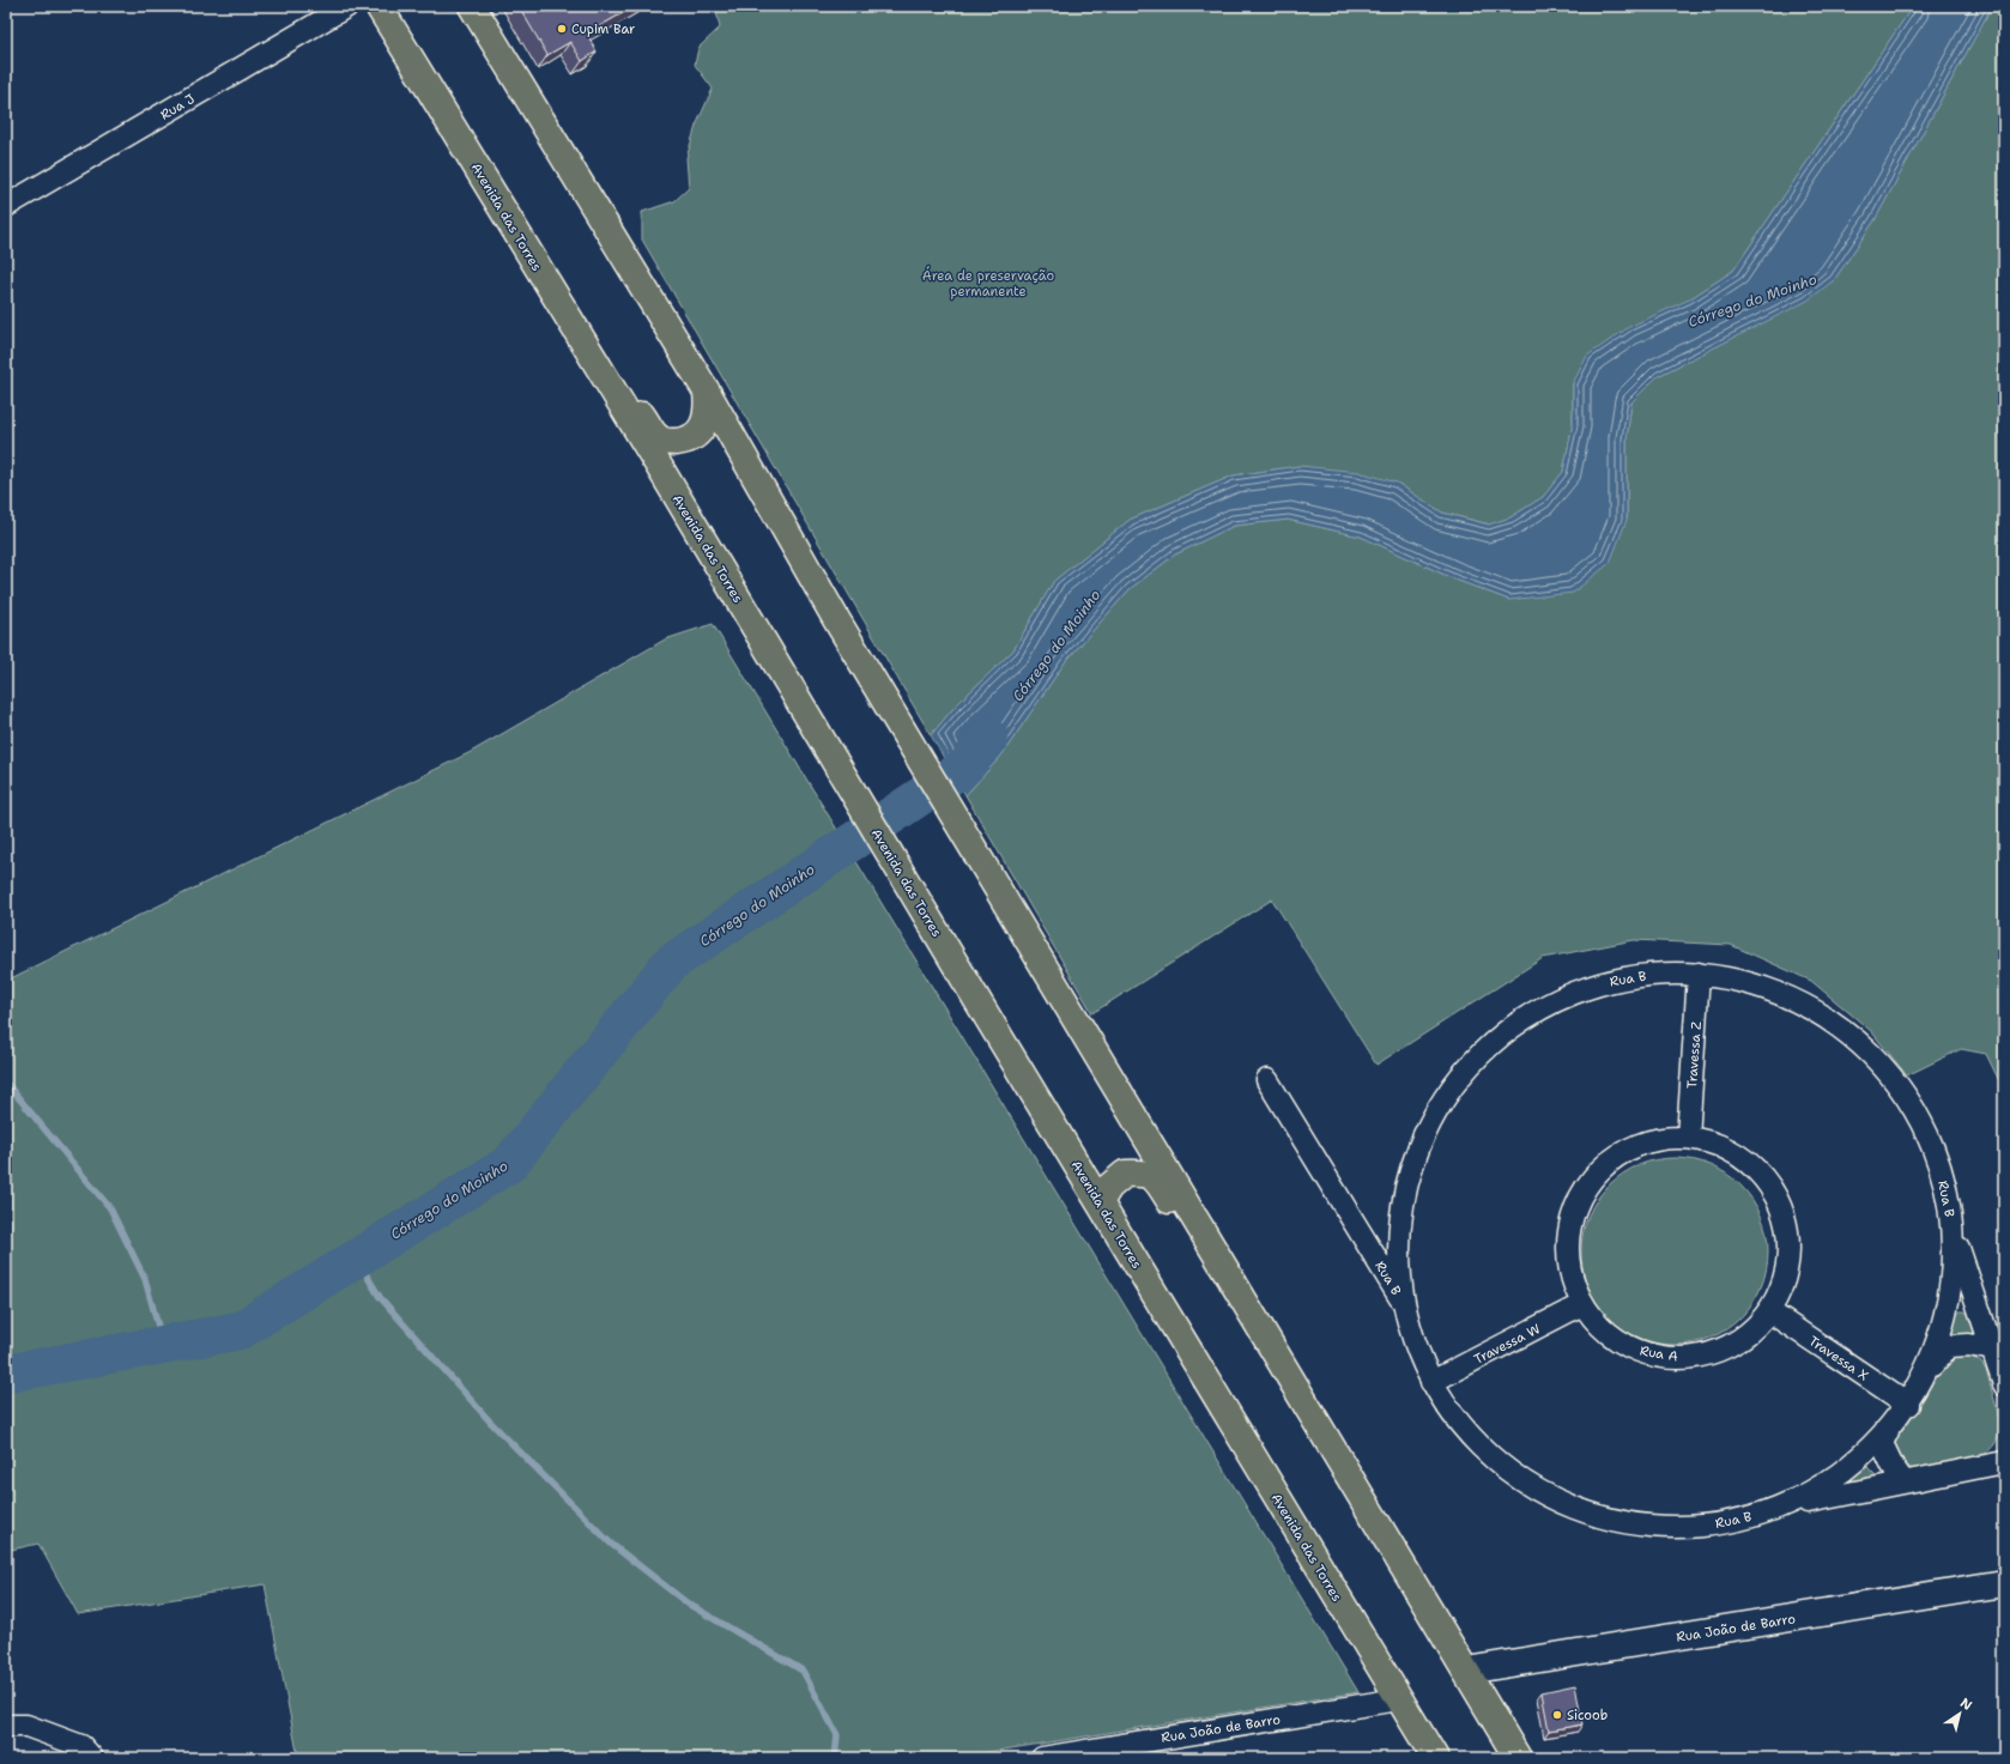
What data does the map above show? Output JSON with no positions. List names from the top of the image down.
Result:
{
  "streets": {
    "main road": ["Avenida das Torres"],
    "street": [
      "Rua J",
      "Rua B",
      "Travessa Z",
      "Travessa W",
      "Rua A",
      "Travessa X",
      "Rua João de Barro"
    ]
  },
  "crossings": [
    ["Avenida das Torres", "Rua João de Barro"],
    ["Rua B", "Travessa Z"],
    ["Rua B", "Travessa W"],
    ["Rua B", "Travessa X"],
    ["Travessa Z", "Rua A"],
    ["Travessa W", "Rua A"],
    ["Rua A", "Travessa X"]
  ],
  "water": ["Córrego do Moinho"],
  "parks": ["Área de preservação permanente"],
  "places": ["Cupim Bar", "Sicoob"],
  "north": "top right"
}
